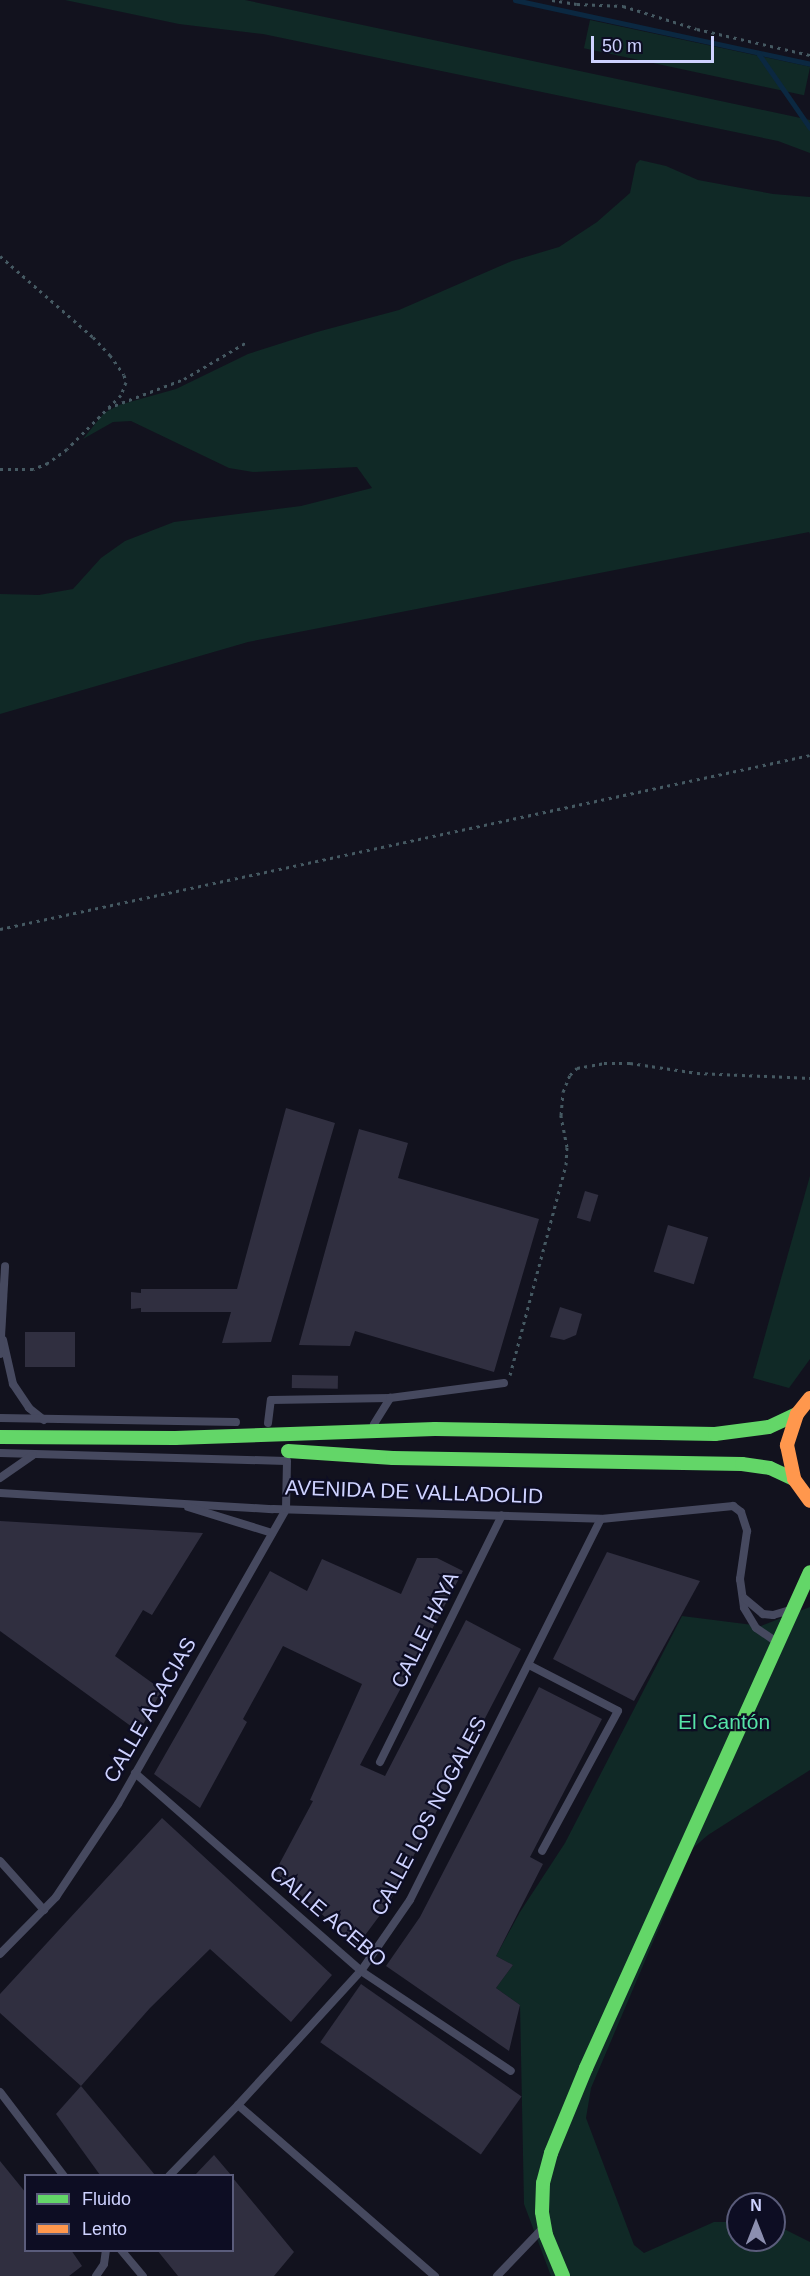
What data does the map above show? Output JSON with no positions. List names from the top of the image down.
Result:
{
  "streets": {
    "lane": [
      "AVENIDA DE VALLADOLID",
      "CALLE HAYA",
      "CALLE ACACIAS",
      "CALLE LOS NOGALES",
      "CALLE ACEBO"
    ]
  },
  "crossings": [
    ["AVENIDA DE VALLADOLID", "CALLE HAYA"],
    ["AVENIDA DE VALLADOLID", "CALLE ACACIAS"],
    ["AVENIDA DE VALLADOLID", "CALLE LOS NOGALES"],
    ["CALLE ACACIAS", "CALLE ACEBO"],
    ["CALLE LOS NOGALES", "CALLE ACEBO"]
  ],
  "parks": ["El Cantón"],
  "legend": ["Fluido", "Lento"],
  "scale_bar": "50 m",
  "north": "top"
}
